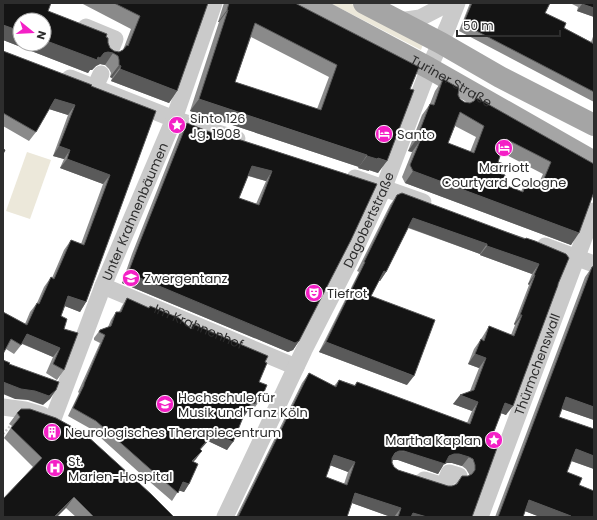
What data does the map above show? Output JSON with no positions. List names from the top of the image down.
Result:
{
  "streets": {
    "main road": ["Turiner Straße"],
    "street": [
      "Unter Krahnenbäumen",
      "Dagobertstraße",
      "Im Krahnenhof",
      "Thürmchenswall"
    ]
  },
  "crossings": [
    ["Turiner Straße", "Dagobertstraße"],
    ["Unter Krahnenbäumen", "Im Krahnenhof"],
    ["Dagobertstraße", "Im Krahnenhof"]
  ],
  "places": {
    "place": ["Sinto 126 Jg. 1908", "Martha Kaplan"],
    "hotel": ["Santo", "Marriott Courtyard Cologne"],
    "school or university": ["Zwergentanz", "Hochschule für Musik und Tanz Köln"],
    "theatre": ["Tiefrot"],
    "building": ["Neurologisches Therapiecentrum"],
    "hospital": ["St. Marien-Hospital"]
  },
  "scale_bar": "50 m",
  "north": "right"
}
